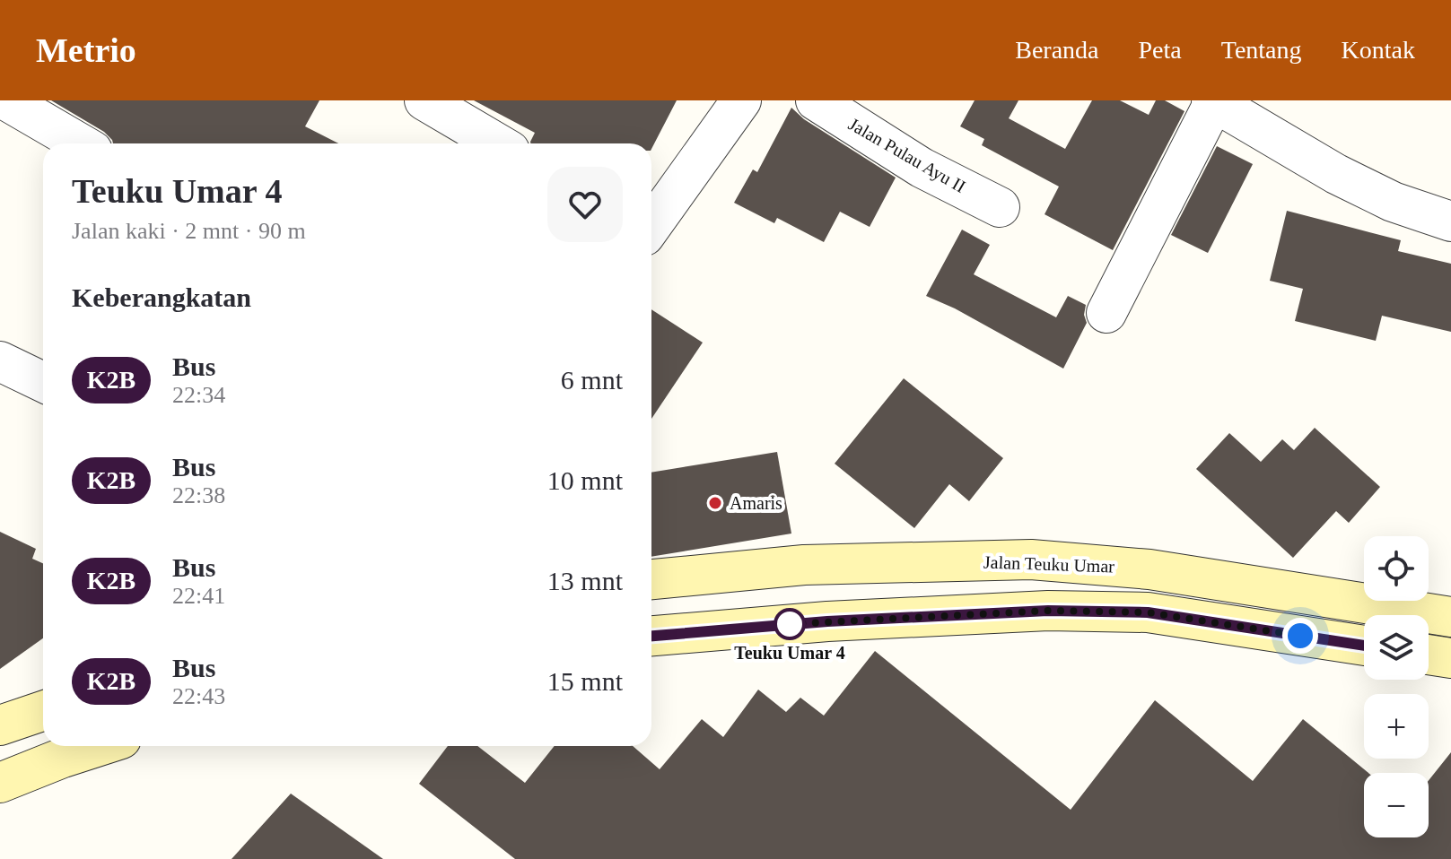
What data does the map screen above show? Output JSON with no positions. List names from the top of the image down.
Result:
{
  "streets": {
    "main road": ["Jalan Teuku Umar"],
    "street": ["Jalan Pulau Ayu II"]
  },
  "places": ["Amaris", "Teuku Umar 4"],
  "lines": ["bus line K2B"],
  "page": {
    "header": "Metrio",
    "nav": [
      "Beranda",
      "Peta",
      "Tentang",
      "Kontak"
    ],
    "heading": [
      ["Teuku Umar 4", "Jalan kaki · 2 mnt · 90 m"],
      "Keberangkatan"
    ],
    "list": [
      {
        "mark": "K2B",
        "name": "Bus",
        "note": "22:34",
        "value": "6 mnt"
      },
      {
        "mark": "K2B",
        "name": "Bus",
        "note": "22:38",
        "value": "10 mnt"
      },
      {
        "mark": "K2B",
        "name": "Bus",
        "note": "22:41",
        "value": "13 mnt"
      },
      {
        "mark": "K2B",
        "name": "Bus",
        "note": "22:43",
        "value": "15 mnt"
      }
    ],
    "map_buttons": ["+", "−"]
  }
}
